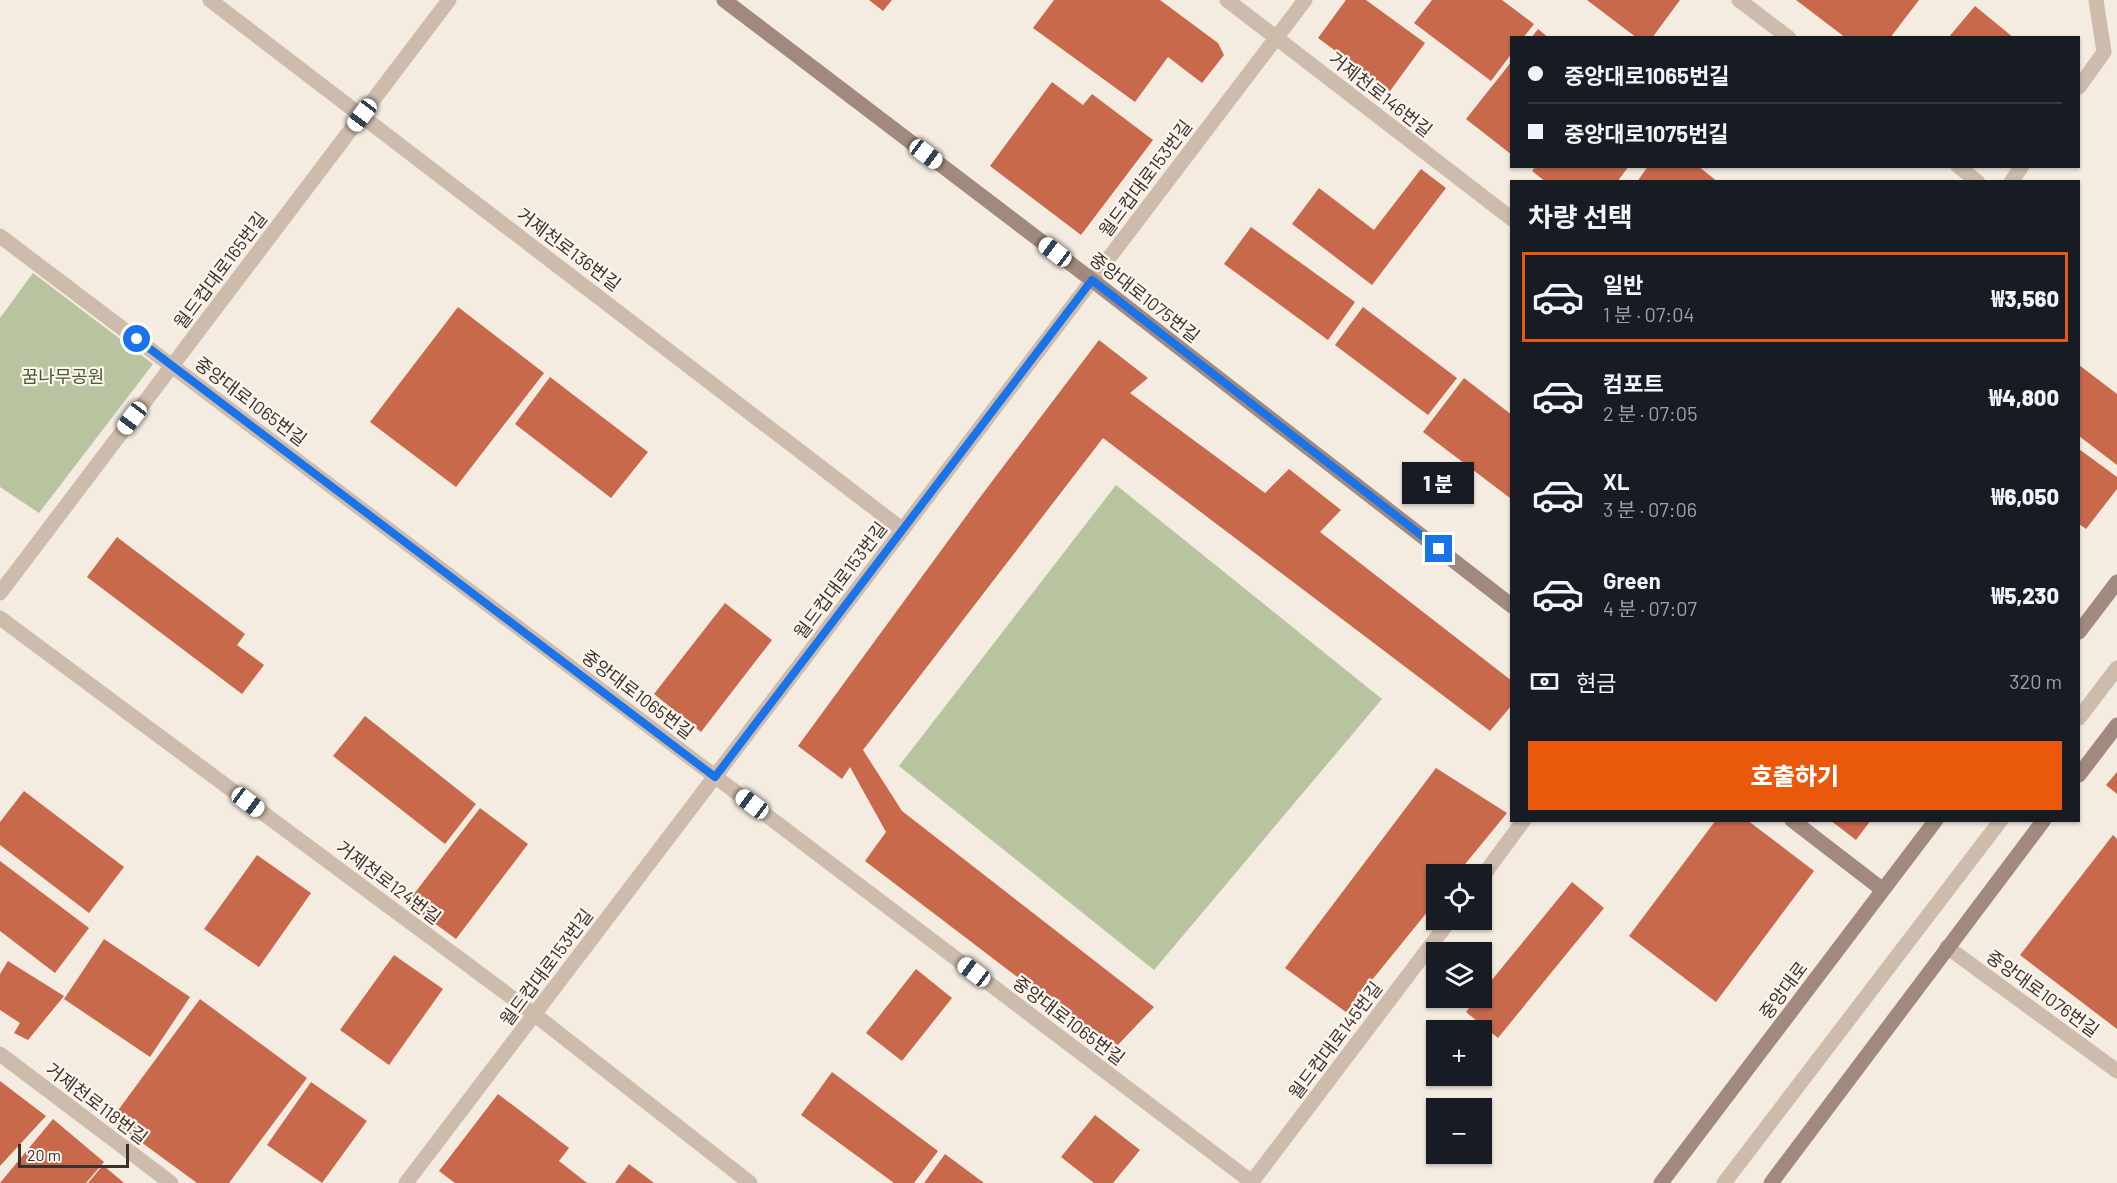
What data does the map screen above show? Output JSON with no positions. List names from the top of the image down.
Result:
{
  "streets": {
    "street": [
      "거제천로146번길",
      "월드컵대로153번길",
      "거제천로136번길",
      "월드컵대로165번길",
      "중앙대로1075번길",
      "중앙대로1065번길",
      "거제천로124번길",
      "중앙대로",
      "중앙대로1076번길",
      "월드컵대로145번길",
      "거제천로118번길"
    ]
  },
  "crossings": [
    ["거제천로146번길", "월드컵대로153번길"],
    ["월드컵대로153번길", "거제천로136번길"],
    ["월드컵대로153번길", "중앙대로1075번길"],
    ["월드컵대로153번길", "중앙대로1065번길"],
    ["월드컵대로153번길", "거제천로124번길"],
    ["거제천로136번길", "월드컵대로165번길"],
    ["월드컵대로165번길", "중앙대로1065번길"],
    ["중앙대로1065번길", "월드컵대로145번길"]
  ],
  "parks": ["꿈나무공원"],
  "scale_bar": "20 m",
  "page": {
    "banner": ["중앙대로1065번길", "중앙대로1075번길"],
    "heading": "차량 선택",
    "list": [
      {
        "name": "일반",
        "note": "1 분 · 07:04",
        "value": "₩3,560"
      },
      {
        "name": "컴포트",
        "note": "2 분 · 07:05",
        "value": "₩4,800"
      },
      {
        "name": "XL",
        "note": "3 분 · 07:06",
        "value": "₩6,050"
      },
      {
        "name": "Green",
        "note": "4 분 · 07:07",
        "value": "₩5,230"
      }
    ],
    "bubble": "1 분",
    "pay": ["현금", "320 m"],
    "buttons": "호출하기",
    "map_buttons": ["+", "−"],
    "scale": "20 m"
  }
}
